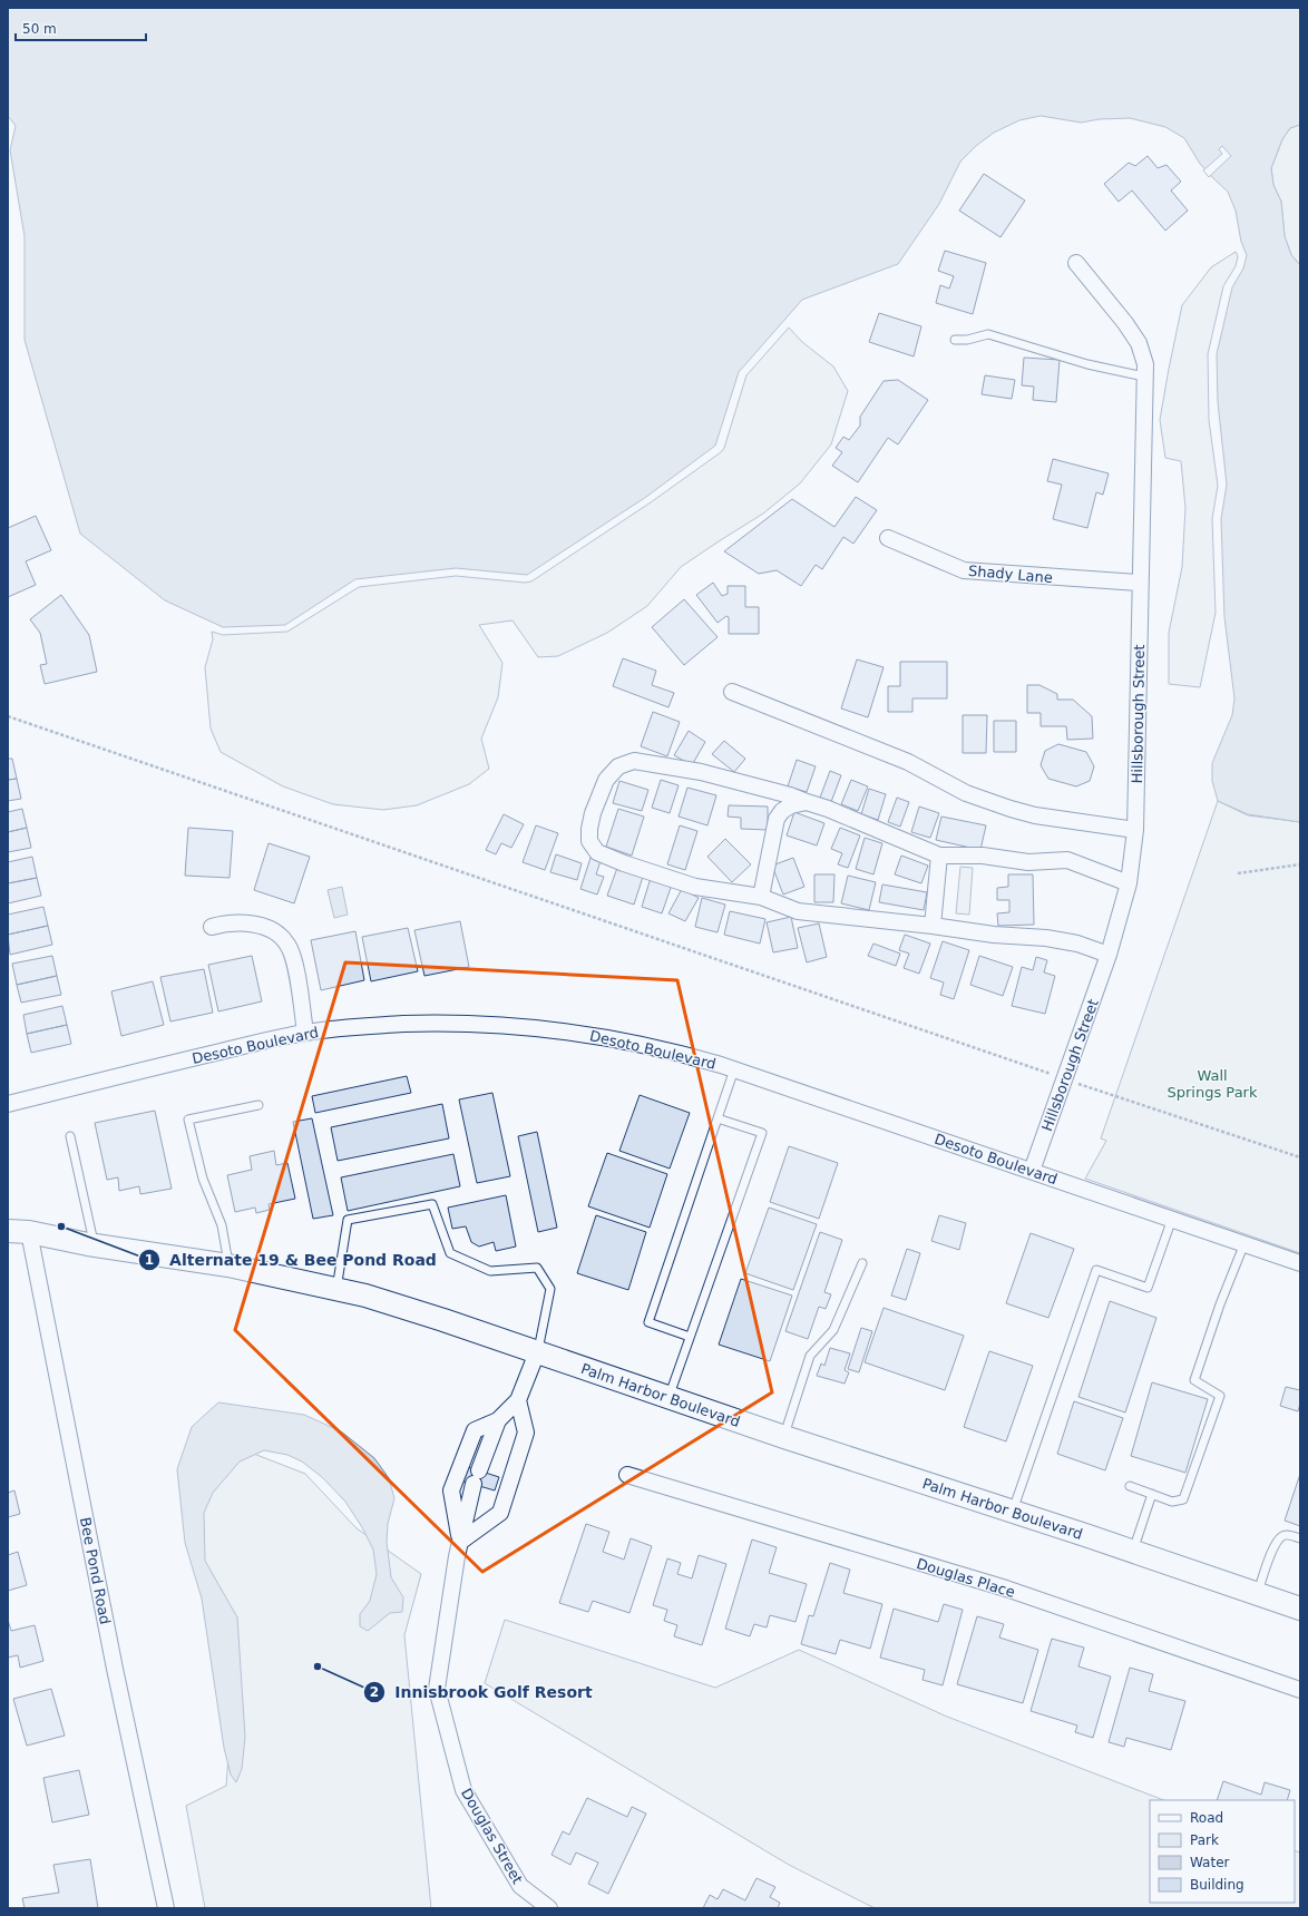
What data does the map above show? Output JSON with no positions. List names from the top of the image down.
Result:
{
  "streets": {
    "main road": ["Palm Harbor Boulevard"],
    "street": [
      "Shady Lane",
      "Hillsborough Street",
      "Desoto Boulevard",
      "Bee Pond Road",
      "Douglas Place",
      "Douglas Street"
    ]
  },
  "crossings": [
    ["Shady Lane", "Hillsborough Street"],
    ["Hillsborough Street", "Desoto Boulevard"],
    ["Palm Harbor Boulevard", "Bee Pond Road"],
    ["Palm Harbor Boulevard", "Douglas Street"]
  ],
  "parks": ["Wall Springs Park"],
  "places": ["Alternate 19 & Bee Pond Road", "Innisbrook Golf Resort"],
  "legend": [
    "Road",
    "Park",
    "Water",
    "Building"
  ],
  "scale_bar": "50 m"
}
